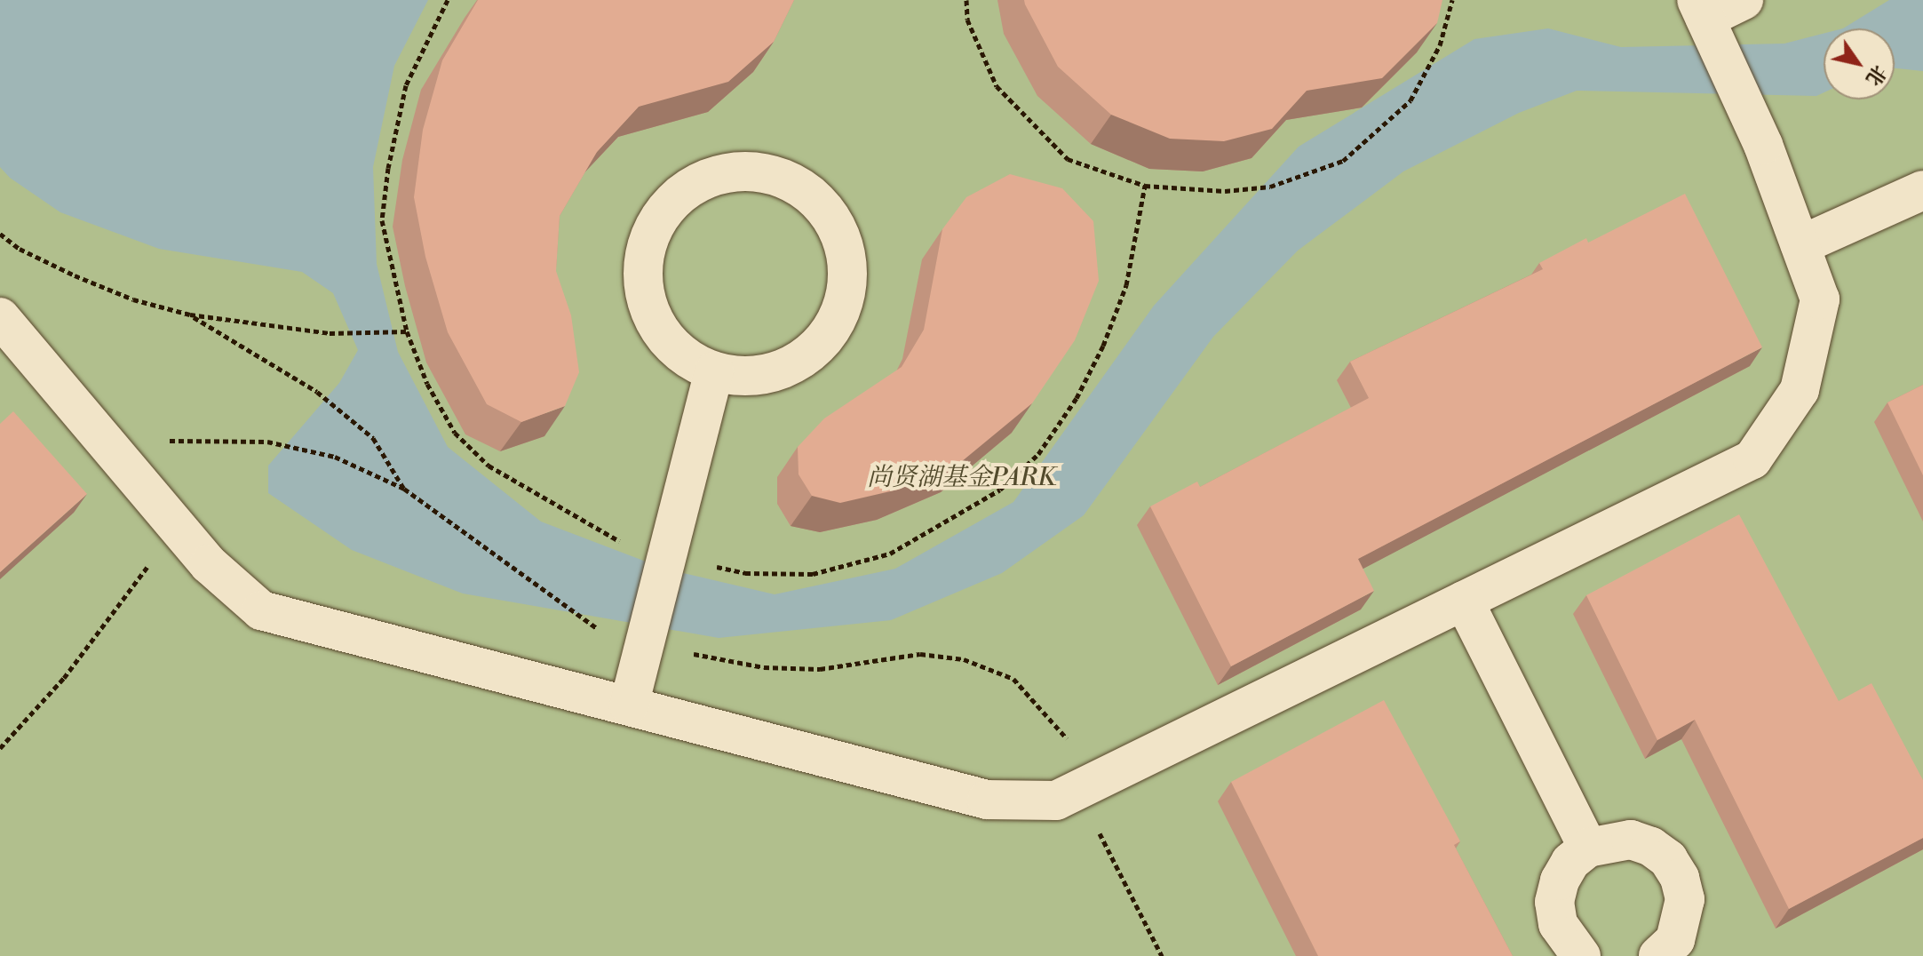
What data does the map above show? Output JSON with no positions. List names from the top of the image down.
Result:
{
  "parks": ["尚贤湖基金PARK"],
  "north": "bottom right"
}
